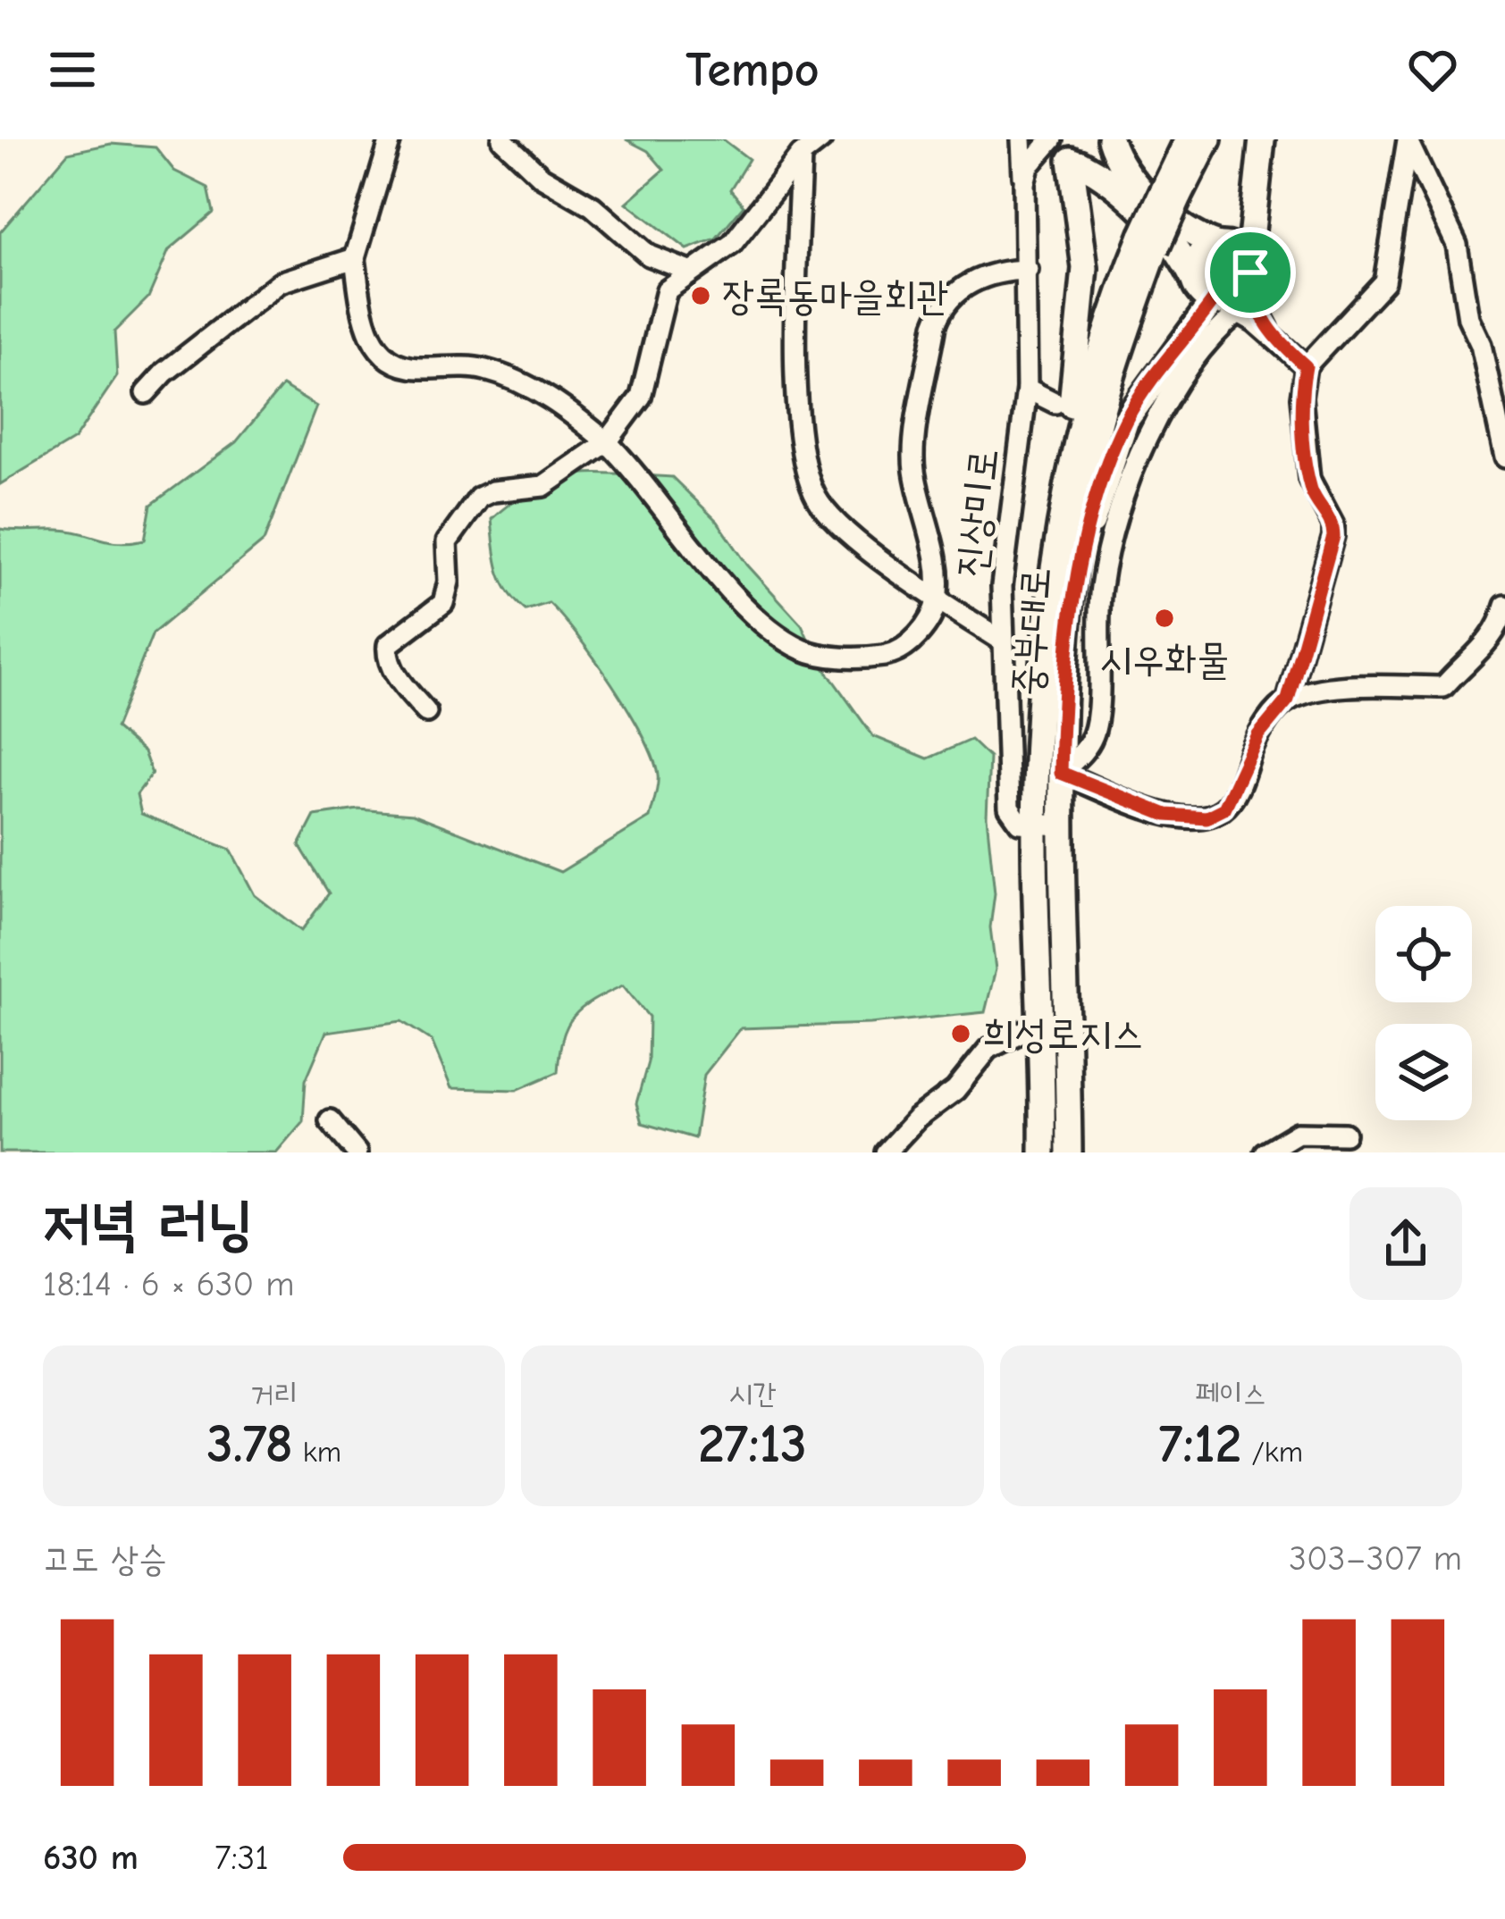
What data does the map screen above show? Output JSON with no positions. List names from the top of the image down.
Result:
{
  "streets": {
    "main road": ["중부대로"],
    "street": ["진상미로"]
  },
  "crossings": [
    ["진상미로", "중부대로"]
  ],
  "places": ["장록동마을회관", "시우화물", "희성로지스"],
  "page": {
    "header": "Tempo",
    "heading": ["저녁 러닝", "18:14 · 6 × 630 m"],
    "stats": [
      ["거리", "3.78 km"],
      ["시간", "27:13"],
      ["페이스", "7:12 /km"]
    ],
    "chart": ["고도 상승", "303–307 m"],
    "list": [
      {
        "name": "630 m",
        "note": "7:31"
      }
    ]
  }
}
